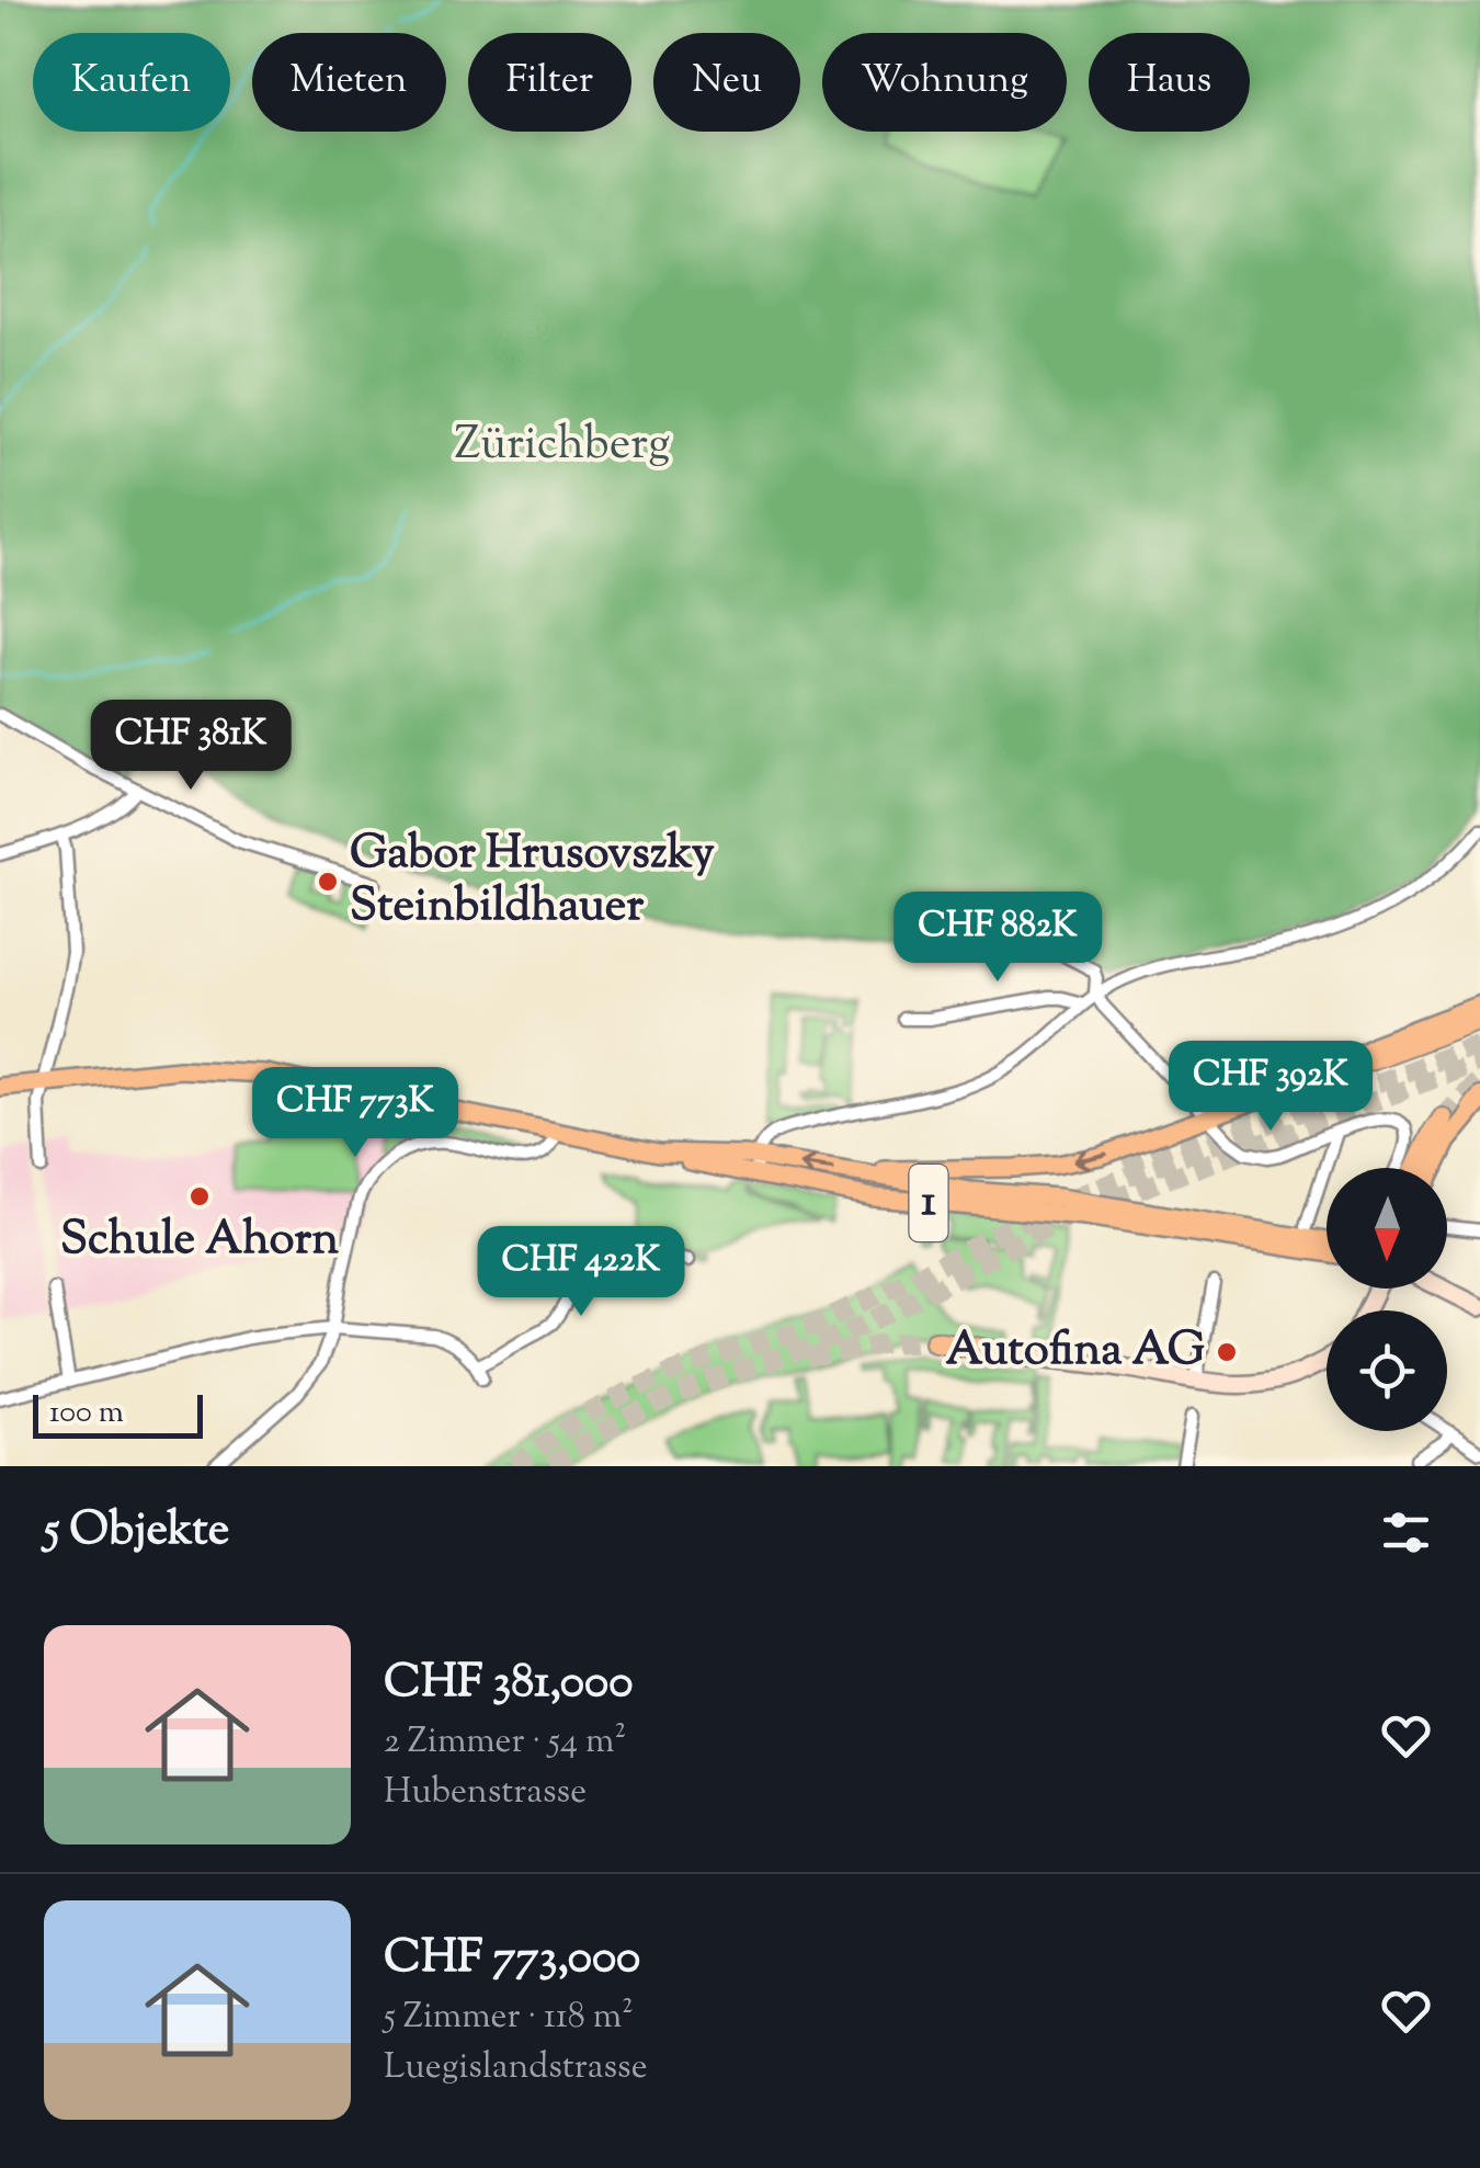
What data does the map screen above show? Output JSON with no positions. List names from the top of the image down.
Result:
{
  "streets": {
    "main road": ["1"]
  },
  "parks": ["Zürichberg"],
  "places": ["Gabor Hrusovszky Steinbildhauer", "Schule Ahorn", "Autofina AG"],
  "scale_bar": "100 m",
  "north": "bottom",
  "page": {
    "chip": [
      "Kaufen",
      "Mieten",
      "Filter",
      "Neu",
      "Wohnung",
      "Haus"
    ],
    "price": [
      "CHF 381K",
      "CHF 882K",
      "CHF 392K",
      "CHF 773K",
      "CHF 422K"
    ],
    "scale": "100 m",
    "heading": "5 Objekte",
    "list": [
      {
        "name": "CHF 381,000",
        "note": "2 Zimmer · 54 m² · Hubenstrasse"
      },
      {
        "name": "CHF 773,000",
        "note": "5 Zimmer · 118 m² · Luegislandstrasse"
      }
    ]
  }
}
